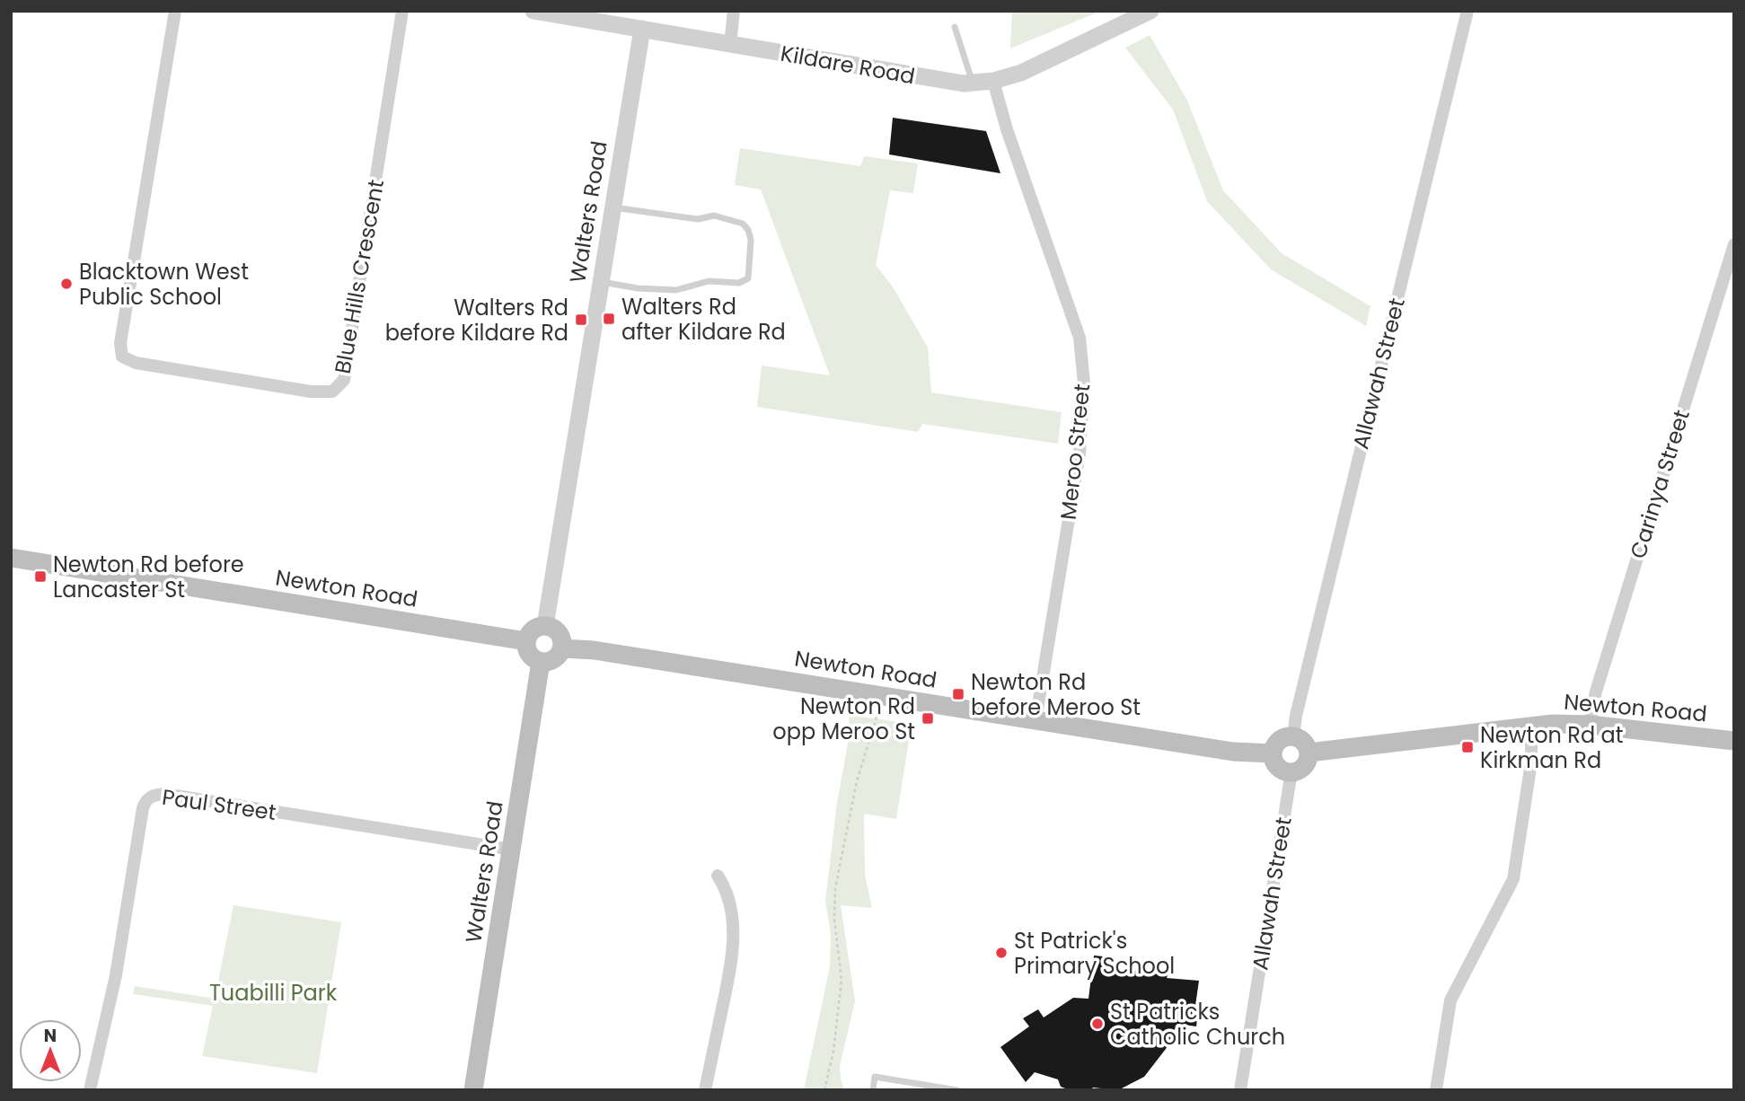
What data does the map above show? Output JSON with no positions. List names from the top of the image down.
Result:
{
  "streets": {
    "main road": ["Walters Road", "Newton Road"],
    "street": [
      "Kildare Road",
      "Blue Hills Crescent",
      "Allawah Street",
      "Meroo Street",
      "Carinya Street",
      "Paul Street"
    ]
  },
  "crossings": [
    ["Kildare Road", "Walters Road"],
    ["Kildare Road", "Meroo Street"],
    ["Walters Road", "Newton Road"],
    ["Walters Road", "Paul Street"],
    ["Allawah Street", "Newton Road"],
    ["Meroo Street", "Newton Road"],
    ["Carinya Street", "Newton Road"]
  ],
  "parks": ["Tuabilli Park"],
  "places": {
    "other": ["Blacktown West Public School", "St Patrick's Primary School", "St Patricks Catholic Church"],
    "transit": [
      "Walters Rd after Kildare Rd",
      "Walters Rd before Kildare Rd",
      "Newton Rd before Lancaster St",
      "Newton Rd before Meroo St",
      "Newton Rd opp Meroo St",
      "Newton Rd at Kirkman Rd"
    ]
  },
  "north": "top"
}
